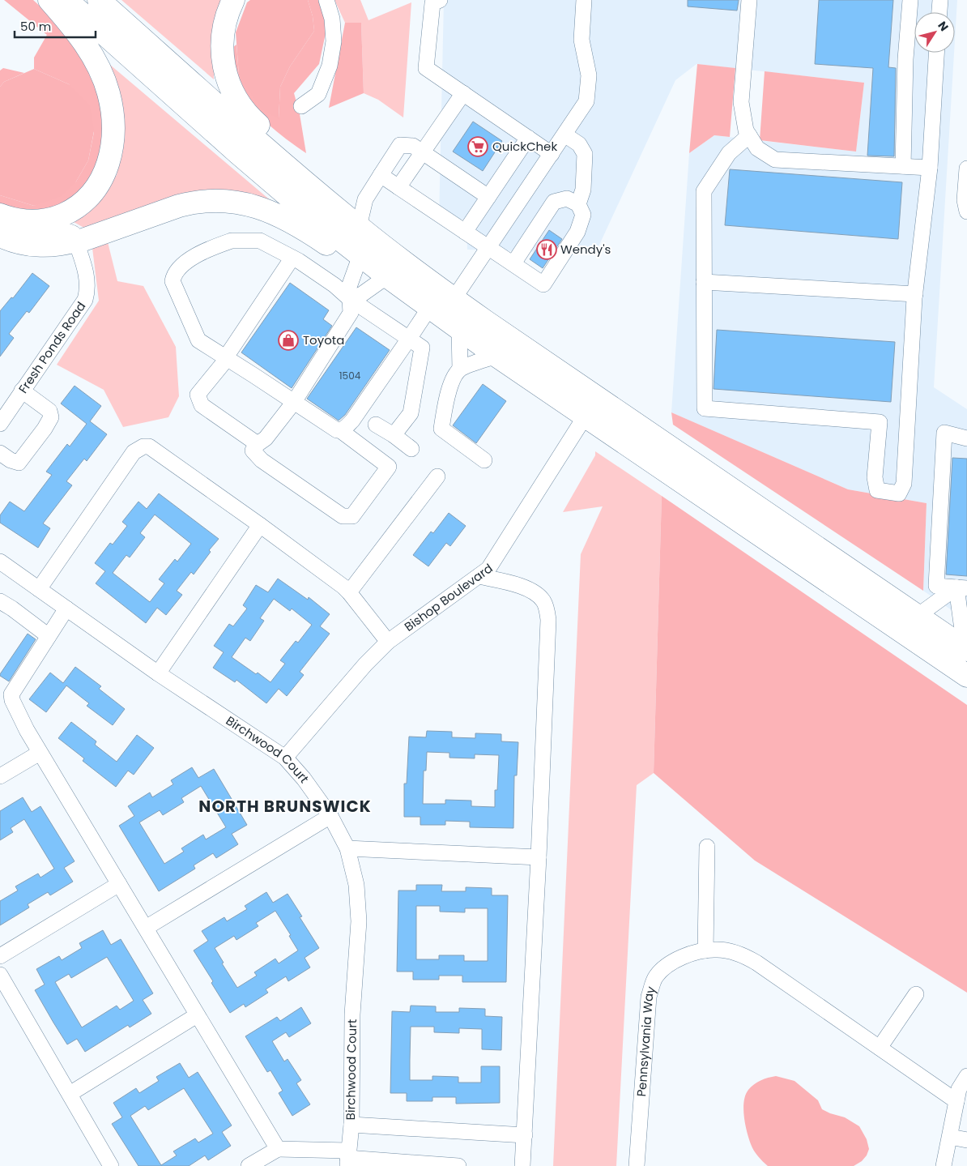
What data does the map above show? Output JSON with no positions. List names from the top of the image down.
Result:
{
  "streets": {
    "street": [
      "Fresh Ponds Road",
      "Bishop Boulevard",
      "Birchwood Court",
      "Pennsylvania Way"
    ]
  },
  "crossings": [
    ["Bishop Boulevard", "Birchwood Court"]
  ],
  "districts": ["NORTH BRUNSWICK"],
  "places": {
    "supermarket": ["QuickChek"],
    "restaurant": ["Wendy's"],
    "shop": ["Toyota"]
  },
  "house_numbers": ["1504"],
  "scale_bar": "50 m",
  "north": "top right"
}
